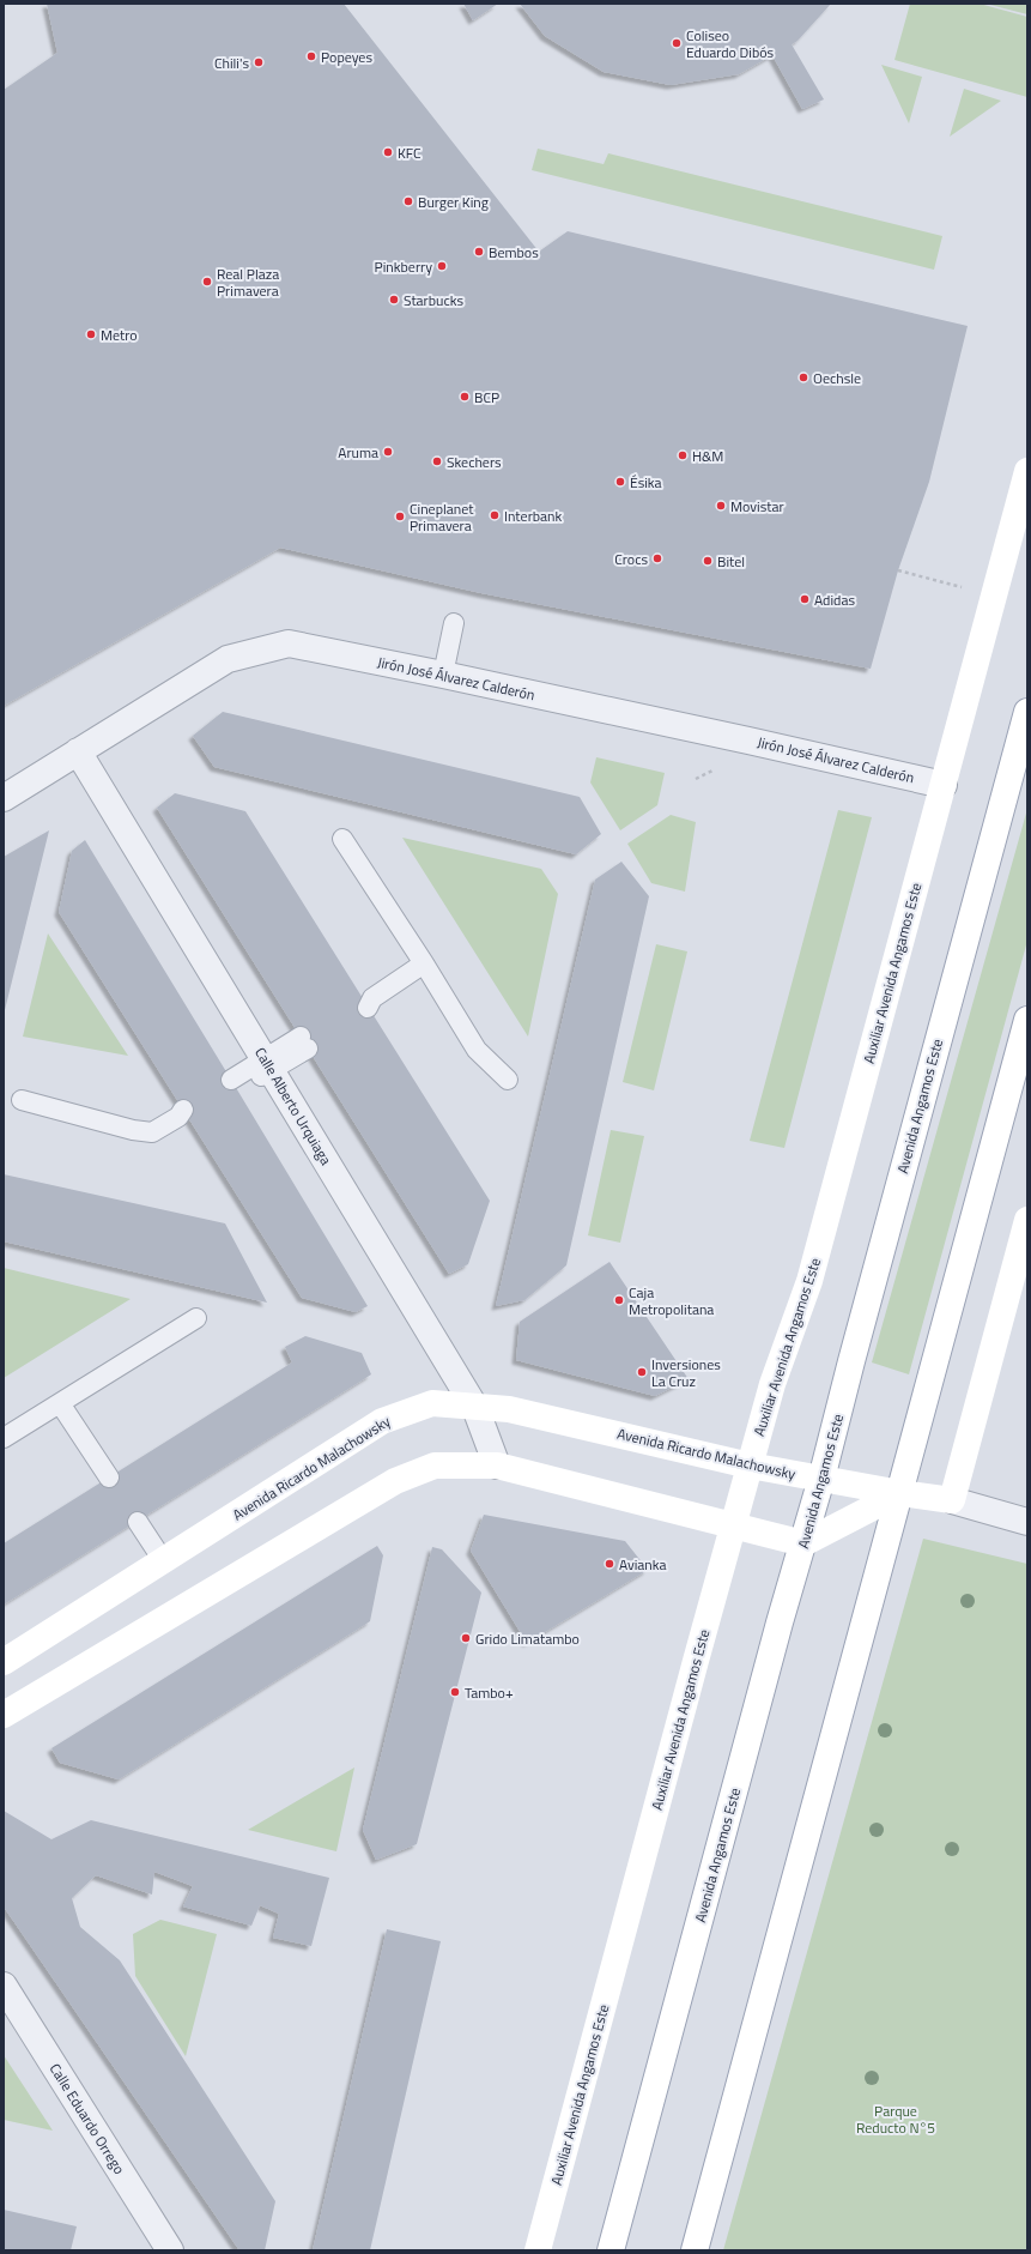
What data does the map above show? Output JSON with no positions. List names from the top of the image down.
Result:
{
  "streets": {
    "street": [
      "Jirón José Álvarez Calderón",
      "Auxiliar Avenida Angamos Este",
      "Calle Alberto Urquiaga",
      "Avenida Angamos Este",
      "Avenida Ricardo Malachowsky",
      "Calle Eduardo Orrego"
    ]
  },
  "crossings": [
    ["Jirón José Álvarez Calderón", "Auxiliar Avenida Angamos Este"],
    ["Jirón José Álvarez Calderón", "Calle Alberto Urquiaga"],
    ["Auxiliar Avenida Angamos Este", "Avenida Ricardo Malachowsky"],
    ["Calle Alberto Urquiaga", "Avenida Ricardo Malachowsky"],
    ["Avenida Angamos Este", "Avenida Ricardo Malachowsky"]
  ],
  "parks": ["Parque Reducto N°5"],
  "places": [
    "Coliseo Eduardo Dibós",
    "Popeyes",
    "Chili's",
    "KFC",
    "Burger King",
    "Bembos",
    "Pinkberry",
    "Real Plaza Primavera",
    "Starbucks",
    "Metro",
    "Oechsle",
    "BCP",
    "Aruma",
    "H&M",
    "Skechers",
    "Ésika",
    "Movistar",
    "Interbank",
    "Cineplanet Primavera",
    "Crocs",
    "Bitel",
    "Adidas",
    "Caja Metropolitana",
    "Inversiones La Cruz",
    "Avianka",
    "Grido Limatambo",
    "Tambo+"
  ]
}
